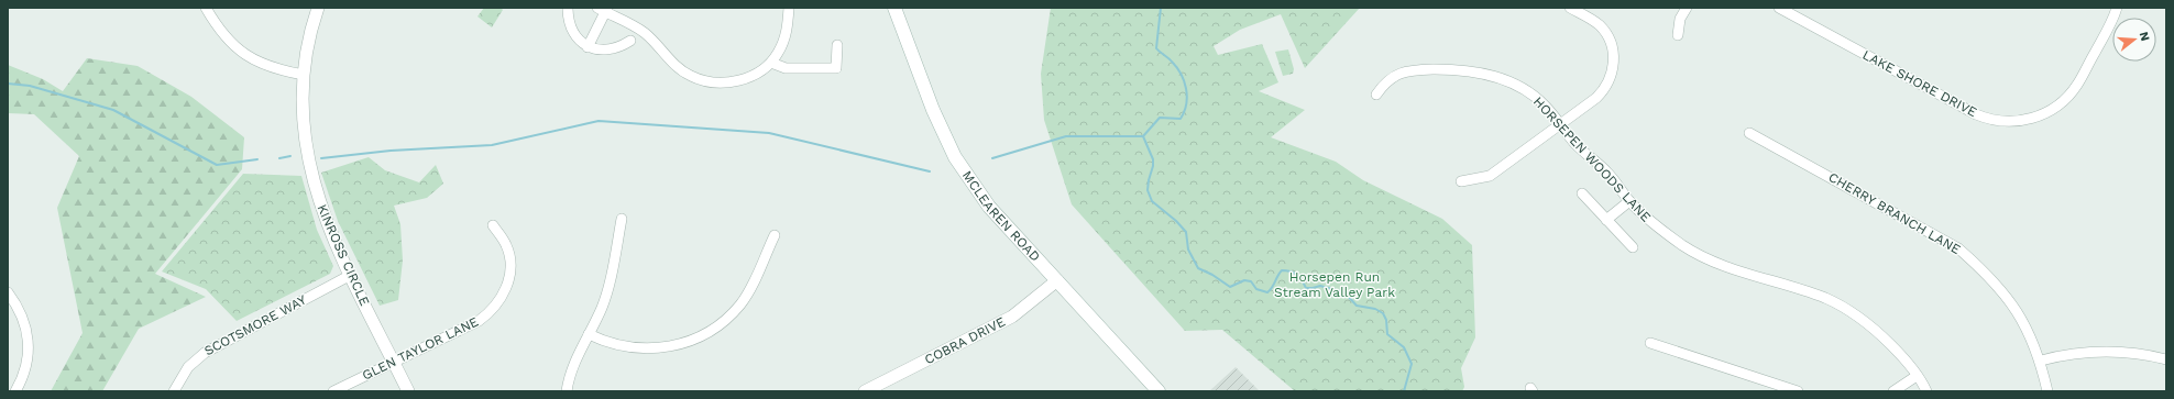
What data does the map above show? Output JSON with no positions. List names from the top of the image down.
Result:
{
  "streets": {
    "main road": ["MCLEAREN ROAD"],
    "street": [
      "LAKE SHORE DRIVE",
      "HORSEPEN WOODS LANE",
      "CHERRY BRANCH LANE",
      "KINROSS CIRCLE",
      "SCOTSMORE WAY",
      "COBRA DRIVE",
      "GLEN TAYLOR LANE"
    ]
  },
  "crossings": [
    ["MCLEAREN ROAD", "COBRA DRIVE"],
    ["KINROSS CIRCLE", "SCOTSMORE WAY"],
    ["KINROSS CIRCLE", "GLEN TAYLOR LANE"]
  ],
  "parks": ["Horsepen Run Stream Valley Park"],
  "north": "right"
}
